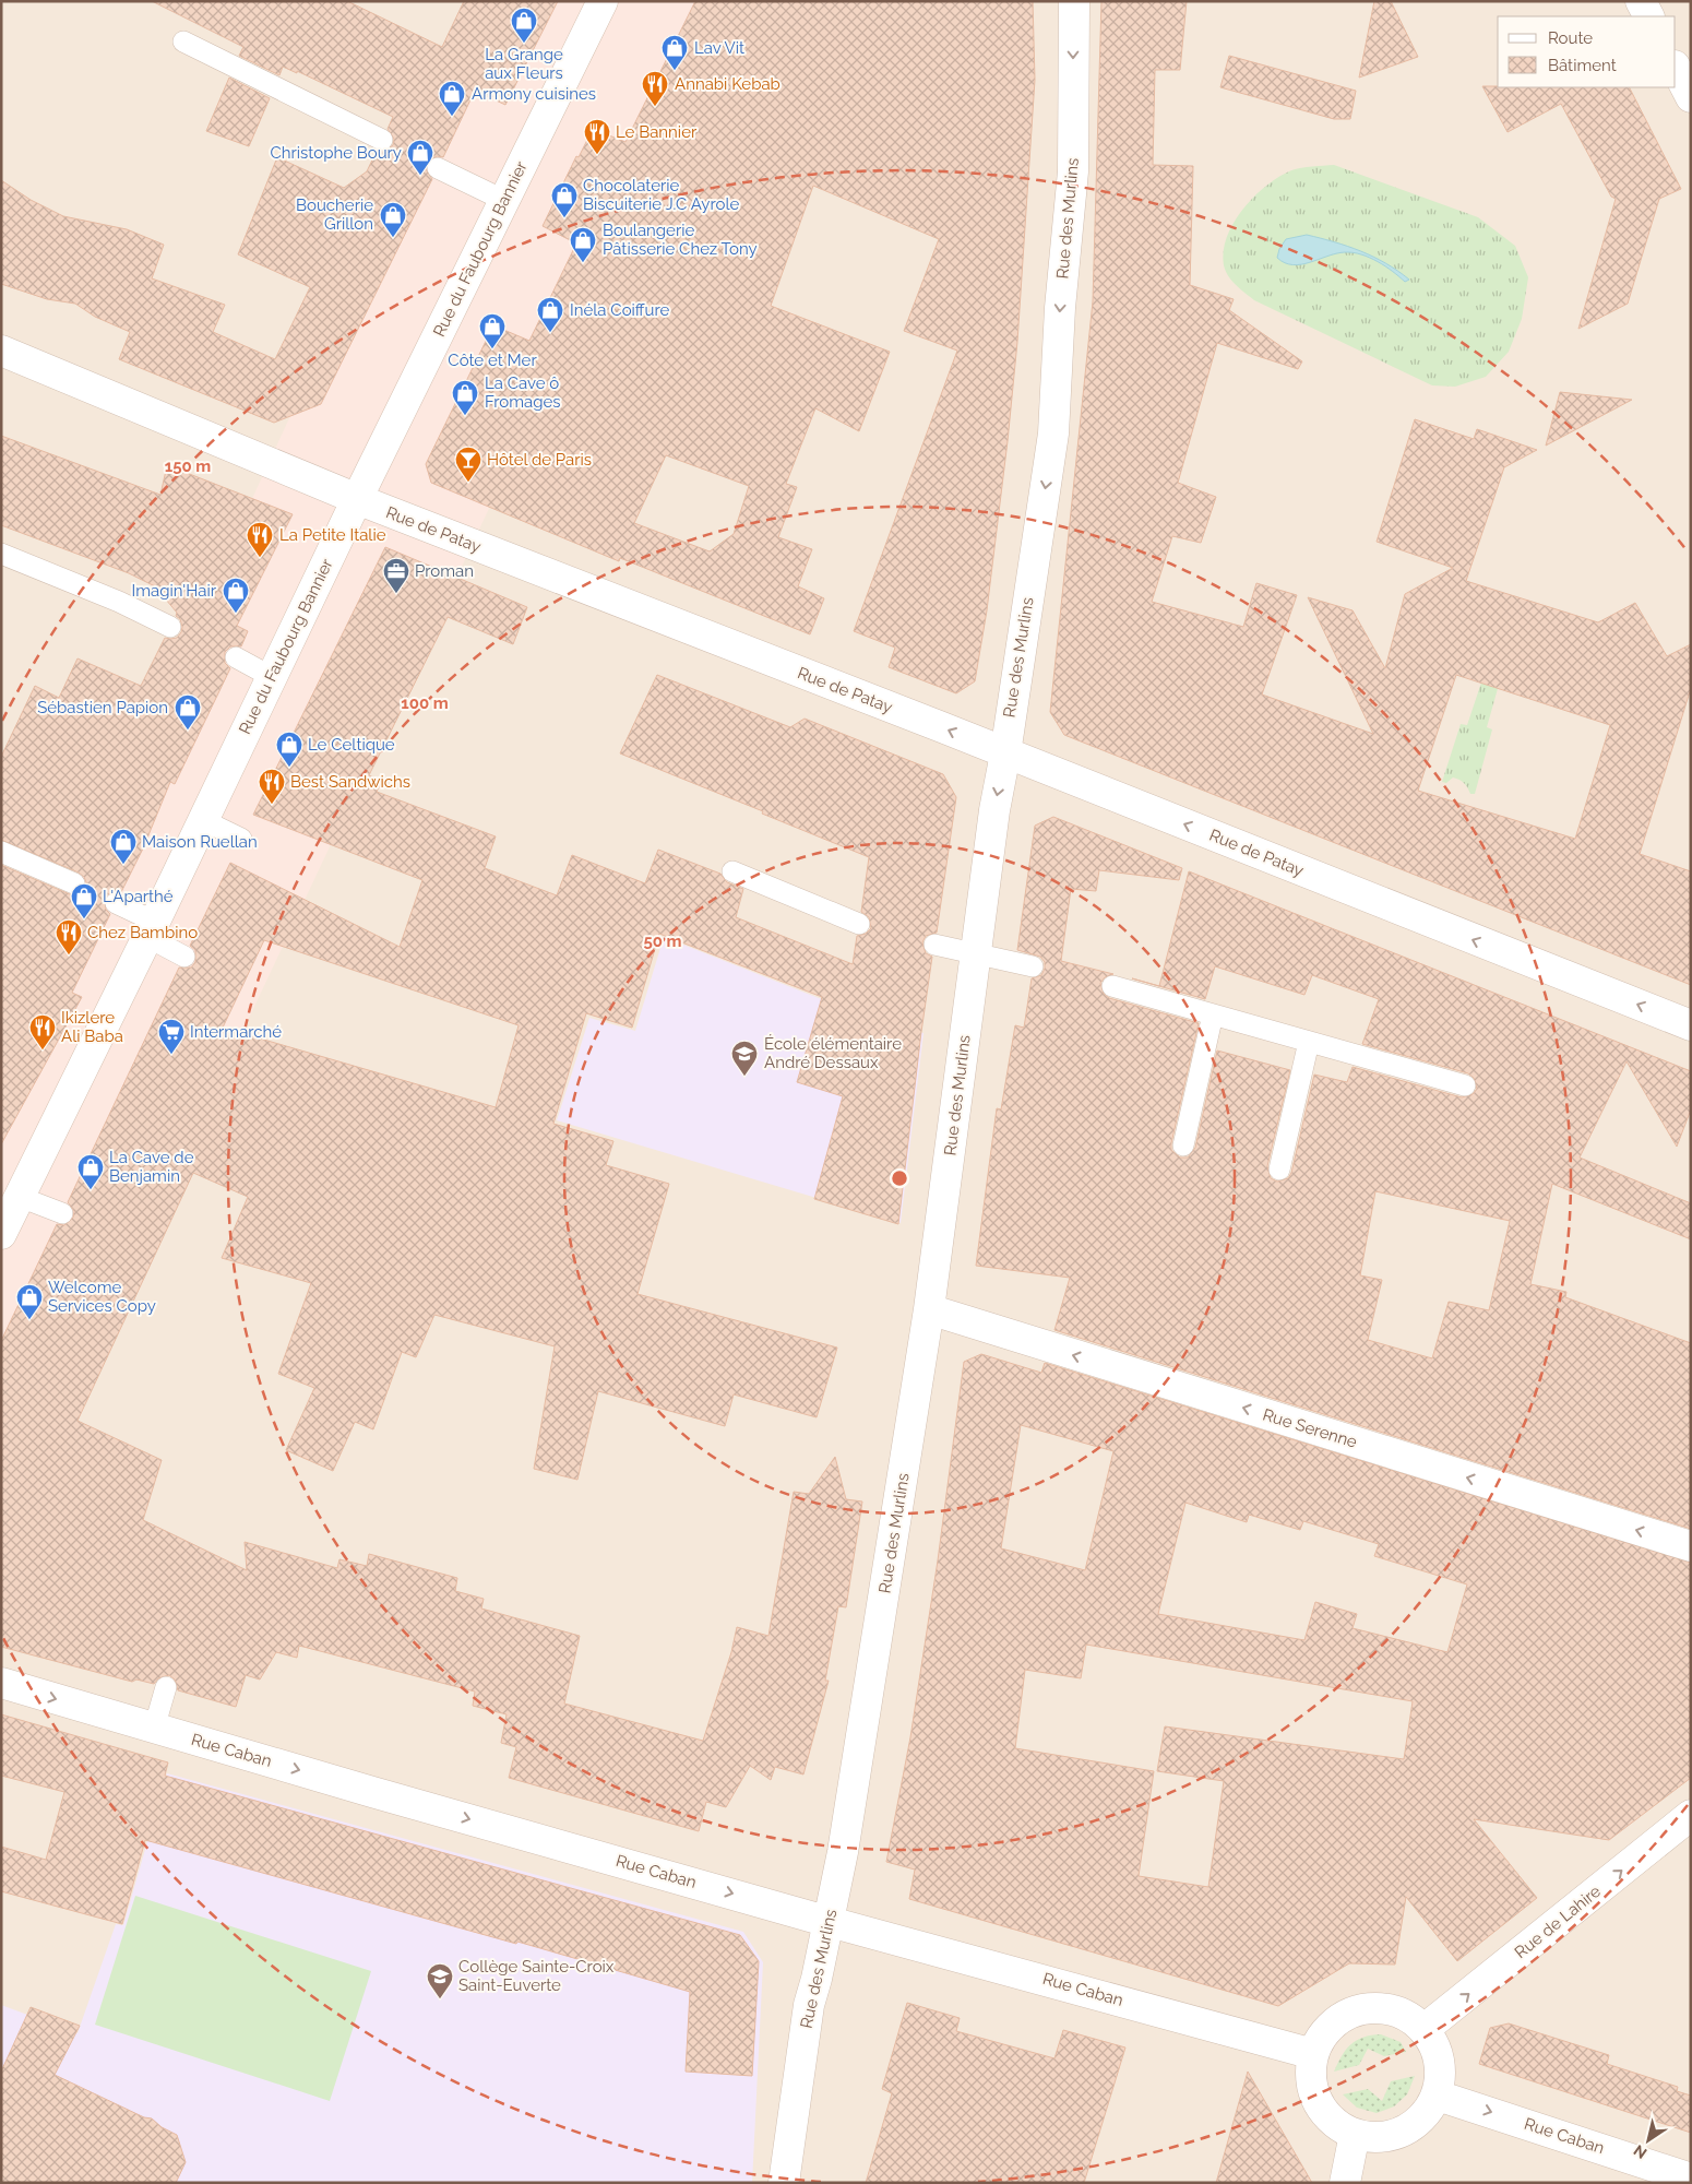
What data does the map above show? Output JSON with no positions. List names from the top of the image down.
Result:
{
  "streets": {
    "street": [
      "Rue des Murlins",
      "Rue du Faubourg Bannier",
      "Rue de Patay",
      "Rue Serenne",
      "Rue Caban",
      "Rue de Lahire"
    ]
  },
  "crossings": [
    ["Rue des Murlins", "Rue de Patay"],
    ["Rue des Murlins", "Rue Serenne"],
    ["Rue des Murlins", "Rue Caban"],
    ["Rue du Faubourg Bannier", "Rue de Patay"],
    ["Rue Caban", "Rue de Lahire"]
  ],
  "one_way": [
    "Rue des Murlins",
    "Rue de Patay",
    "Rue Serenne",
    "Rue Caban",
    "Rue de Lahire"
  ],
  "places": {
    "shop": [
      "La Grange aux Fleurs",
      "Lav Vit",
      "Armony cuisines",
      "Christophe Boury",
      "Chocolaterie Biscuiterie J.C Ayrole",
      "Boucherie Grillon",
      "Boulangerie Pâtisserie Chez Tony",
      "Inéla Coiffure",
      "Côte et Mer",
      "La Cave ô Fromages",
      "Imagin'Hair",
      "Sébastien Papion",
      "Le Celtique",
      "Maison Ruellan",
      "L'Aparthé",
      "La Cave de Benjamin",
      "Welcome Services Copy"
    ],
    "restaurant": [
      "Annabi Kebab",
      "Le Bannier",
      "La Petite Italie",
      "Best Sandwichs",
      "Chez Bambino",
      "Ikizlere Ali Baba"
    ],
    "bar": ["Hôtel de Paris"],
    "office": ["Proman"],
    "supermarket": ["Intermarché"],
    "school or university": ["École élémentaire André Dessaux", "Collège Sainte-Croix Saint-Euverte"]
  },
  "legend": ["Route", "Bâtiment"],
  "north": "bottom left",
  "rings": ["150 m", "100 m", "50 m"]
}
